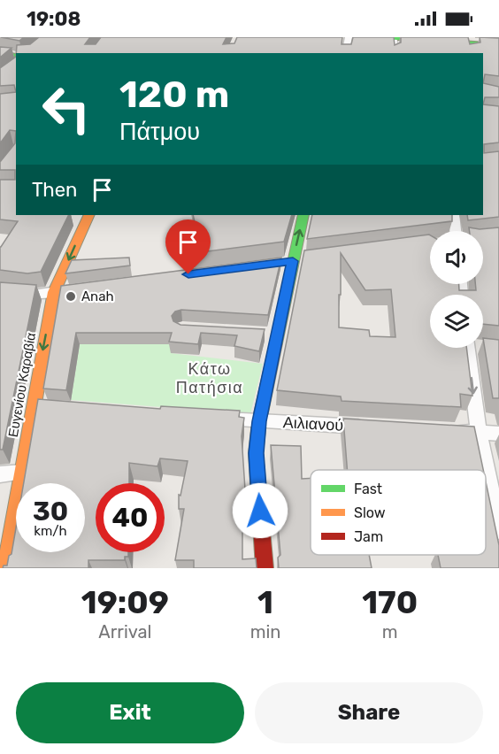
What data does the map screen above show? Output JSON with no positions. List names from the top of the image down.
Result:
{
  "streets": {
    "street": ["Ευγενίου Καραβία", "Αιλιανού"]
  },
  "one_way": ["Ευγενίου Καραβία"],
  "districts": ["Κάτω Πατήσια"],
  "places": ["Anah"],
  "legend": ["Fast", "Slow", "Jam"],
  "page": {
    "status": "19:08",
    "turn": ["120 m", "Πάτμου"],
    "then": "Then",
    "speed": "30 km/h",
    "limit": "40",
    "eta": [
      "19:09",
      "Arrival",
      "1",
      "min",
      "170",
      "m"
    ],
    "buttons": ["Exit", "Share"]
  }
}
